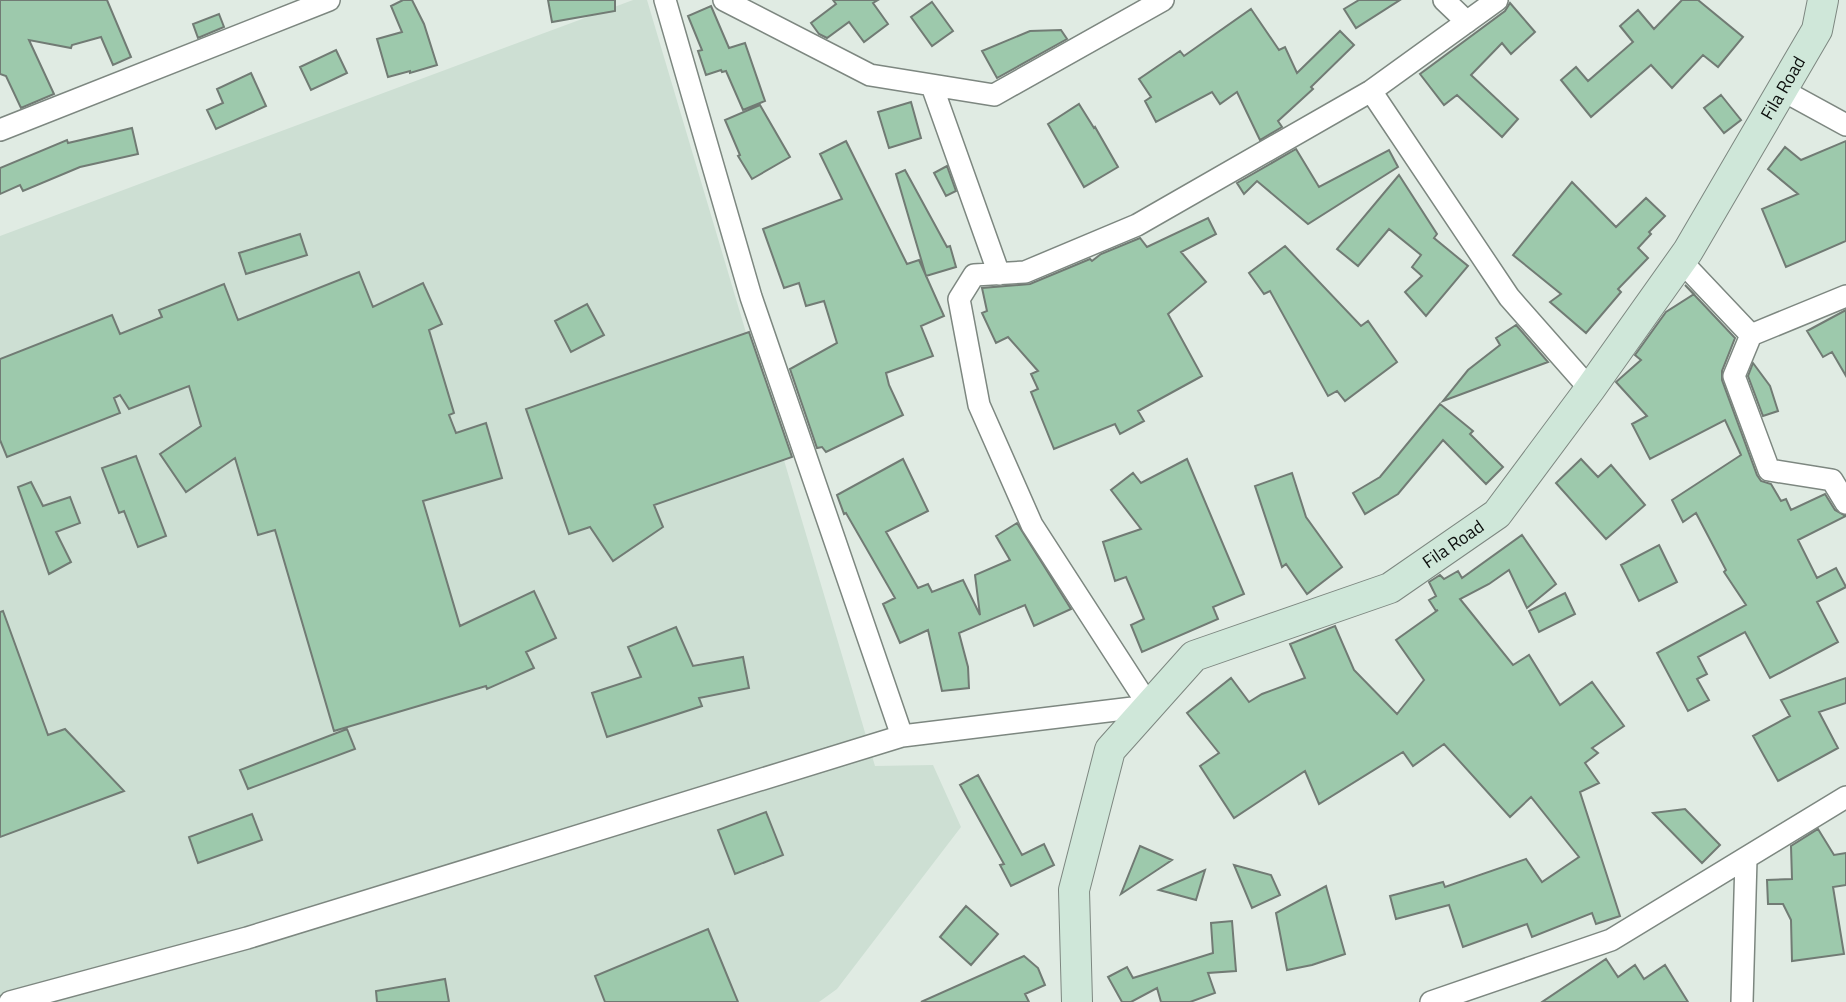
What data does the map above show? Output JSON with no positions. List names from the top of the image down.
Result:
{
  "streets": {
    "street": ["Fila Road"]
  }
}
